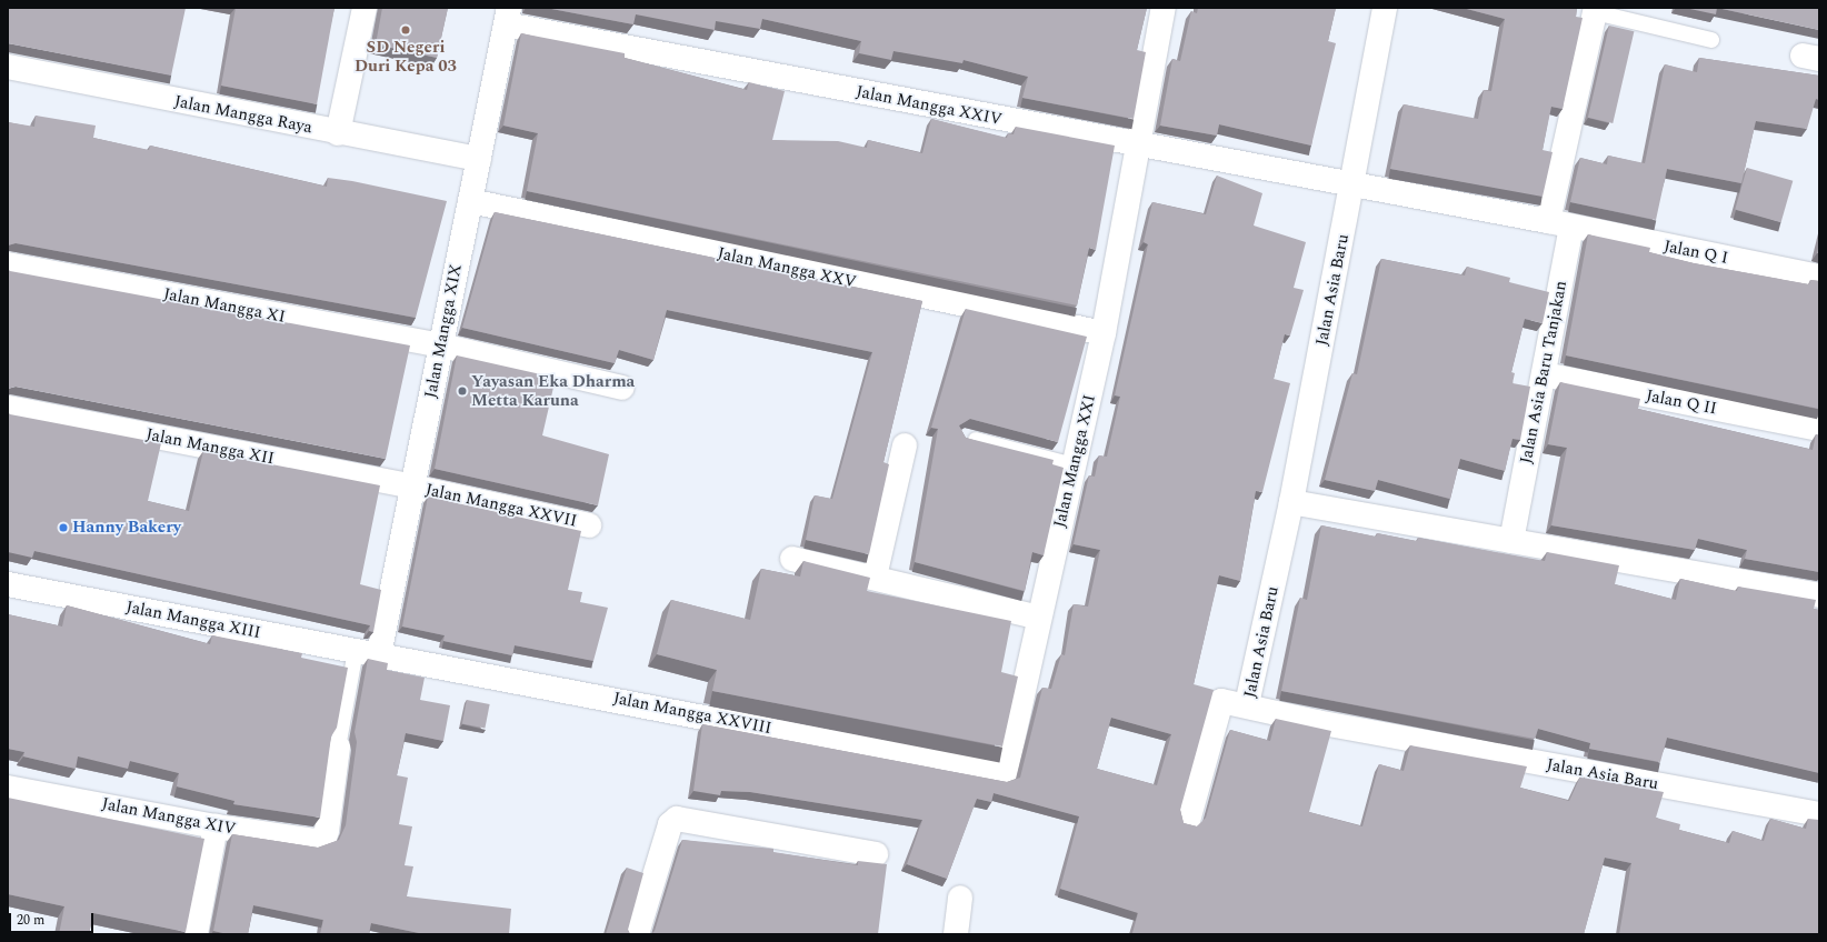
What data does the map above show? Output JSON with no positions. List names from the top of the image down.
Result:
{
  "streets": {
    "street": [
      "Jalan Mangga XXIV",
      "Jalan Mangga Raya",
      "Jalan Q I",
      "Jalan Mangga XXV",
      "Jalan Asia Baru",
      "Jalan Mangga XI",
      "Jalan Mangga XIX",
      "Jalan Asia Baru Tanjakan",
      "Jalan Q II",
      "Jalan Mangga XII",
      "Jalan Mangga XXI",
      "Jalan Mangga XXVII",
      "Jalan Mangga XIII",
      "Jalan Mangga XXVIII",
      "Jalan Mangga XIV"
    ]
  },
  "crossings": [
    ["Jalan Mangga XXIV", "Jalan Asia Baru"],
    ["Jalan Mangga XXIV", "Jalan Mangga XIX"],
    ["Jalan Mangga XXIV", "Jalan Mangga XXI"],
    ["Jalan Mangga Raya", "Jalan Mangga XIX"],
    ["Jalan Q I", "Jalan Asia Baru Tanjakan"],
    ["Jalan Mangga XXV", "Jalan Mangga XIX"],
    ["Jalan Mangga XXV", "Jalan Mangga XXI"],
    ["Jalan Mangga XI", "Jalan Mangga XIX"],
    ["Jalan Mangga XIX", "Jalan Mangga XII"],
    ["Jalan Mangga XIX", "Jalan Mangga XXVII"],
    ["Jalan Mangga XIX", "Jalan Mangga XIII"],
    ["Jalan Mangga XIX", "Jalan Mangga XXVIII"],
    ["Jalan Asia Baru Tanjakan", "Jalan Q II"],
    ["Jalan Mangga XII", "Jalan Mangga XXVII"],
    ["Jalan Mangga XXI", "Jalan Mangga XXVIII"],
    ["Jalan Mangga XIII", "Jalan Mangga XXVIII"]
  ],
  "places": ["SD Negeri Duri Kepa 03", "Yayasan Eka Dharma Metta Karuna", "Hanny Bakery"],
  "scale_bar": "20 m"
}
